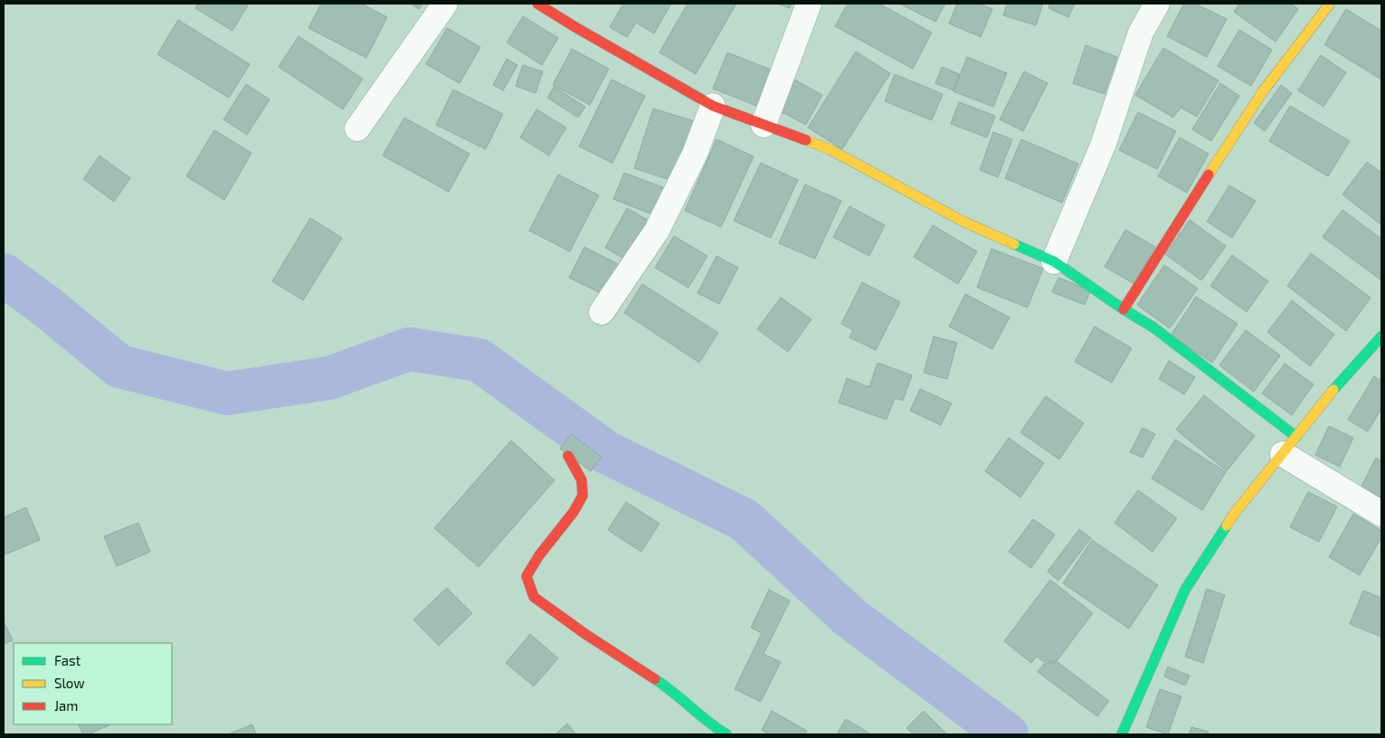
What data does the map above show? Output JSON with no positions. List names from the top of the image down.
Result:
{
  "legend": ["Fast", "Slow", "Jam"]
}
